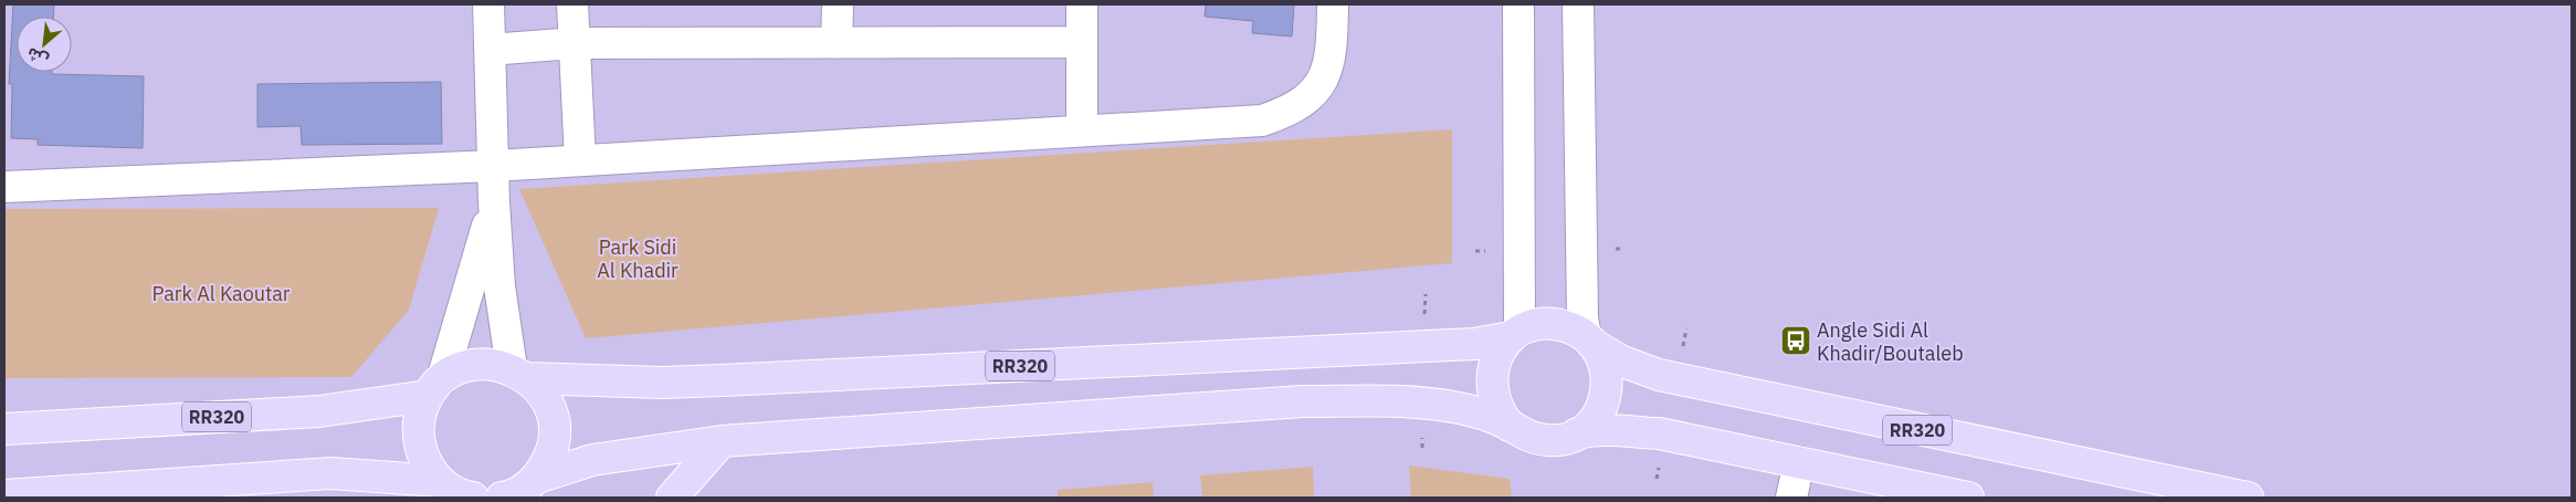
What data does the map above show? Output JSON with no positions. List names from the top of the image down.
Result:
{
  "streets": {
    "main road": ["RR320"]
  },
  "parks": ["Park Sidi Al Khadir", "Park Al Kaoutar"],
  "places": {
    "bus stop": ["Angle Sidi Al Khadir/Boutaleb"]
  },
  "north": "bottom left"
}
